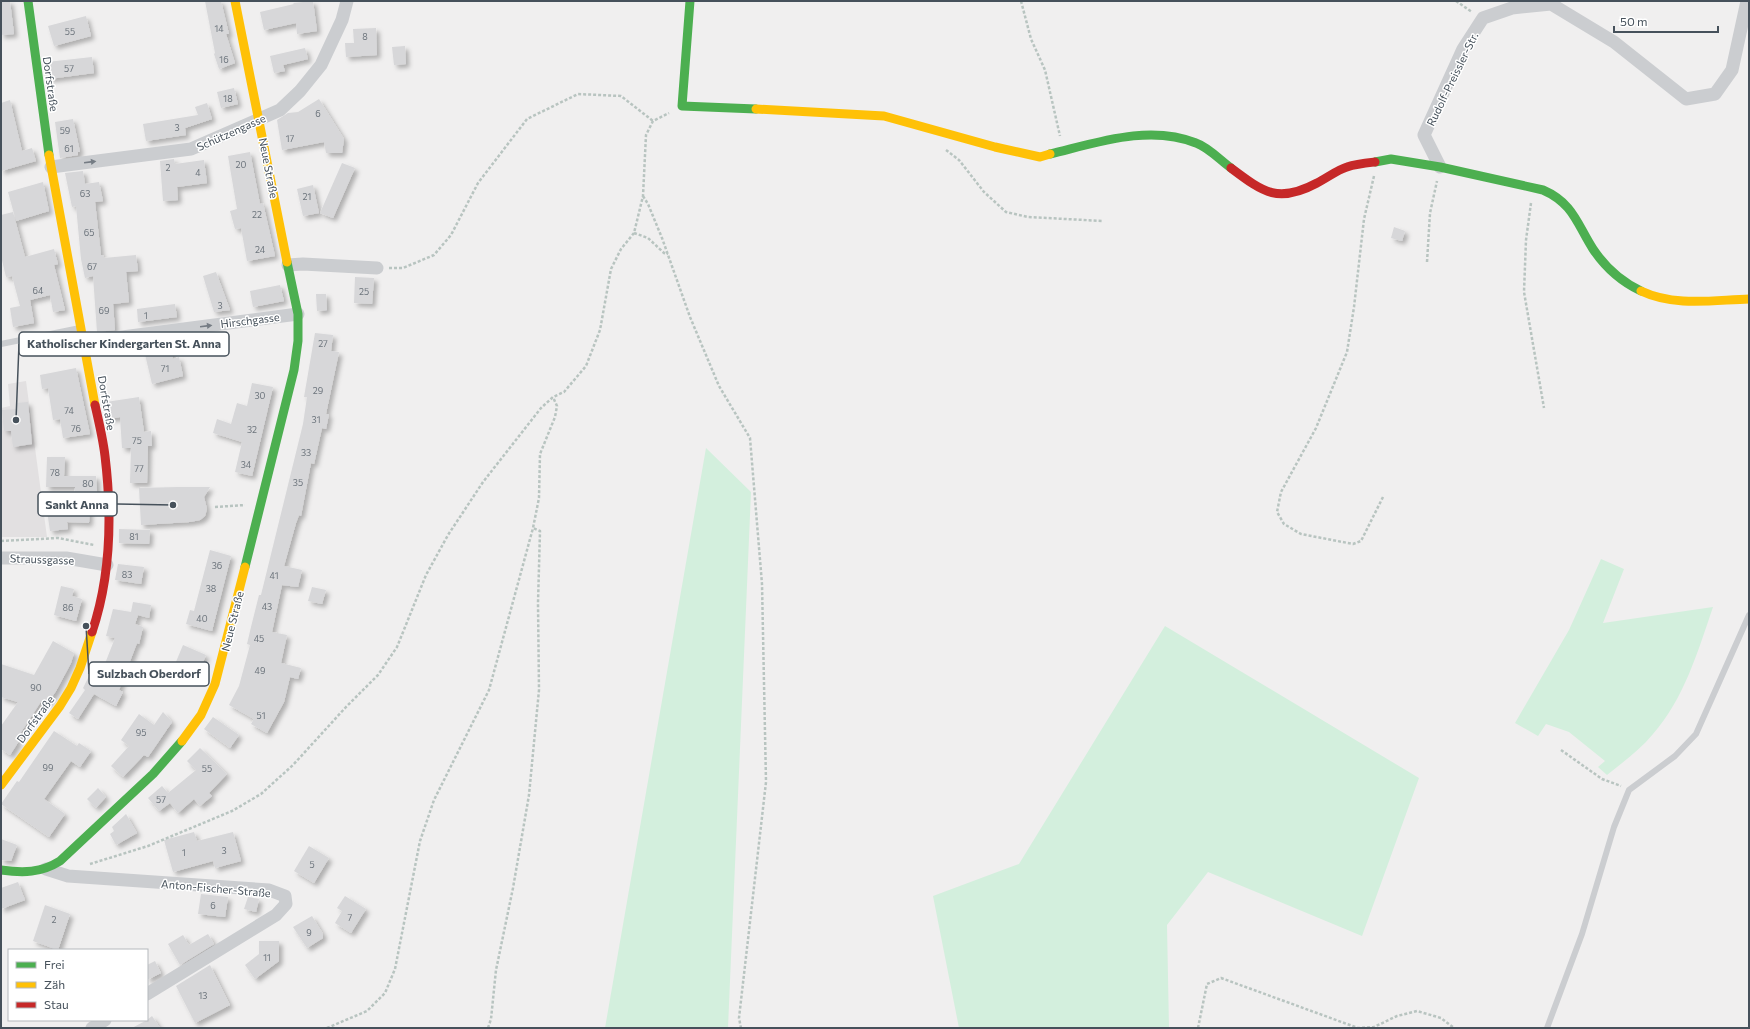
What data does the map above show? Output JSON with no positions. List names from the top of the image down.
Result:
{
  "streets": {
    "street": [
      "Rudolf-Preissler-Str.",
      "Dorfstraße",
      "Schützengasse",
      "Neue Straße",
      "Hirschgasse",
      "Straussgasse",
      "Anton-Fischer-Straße"
    ]
  },
  "crossings": [
    ["Dorfstraße", "Schützengasse"],
    ["Dorfstraße", "Hirschgasse"],
    ["Dorfstraße", "Straussgasse"],
    ["Schützengasse", "Neue Straße"],
    ["Neue Straße", "Hirschgasse"],
    ["Neue Straße", "Anton-Fischer-Straße"]
  ],
  "one_way": ["Schützengasse", "Hirschgasse"],
  "places": ["Katholischer Kindergarten St. Anna", "Sankt Anna", "Sulzbach Oberdorf"],
  "house_numbers": [
    "14",
    "55",
    "8",
    "16",
    "57",
    "18",
    "6",
    "3",
    "59",
    "17",
    "61",
    "20",
    "2",
    "4",
    "63",
    "21",
    "22",
    "65",
    "24",
    "67",
    "64",
    "25",
    "3",
    "69",
    "1",
    "27",
    "71",
    "29",
    "30",
    "74",
    "31",
    "76",
    "32",
    "75",
    "33",
    "34",
    "77",
    "78",
    "35",
    "80",
    "81",
    "36",
    "83",
    "41",
    "38",
    "43",
    "86",
    "40",
    "45",
    "49",
    "90",
    "51",
    "95",
    "99",
    "55",
    "57",
    "3",
    "1",
    "5",
    "6",
    "7",
    "2",
    "9",
    "11",
    "13"
  ],
  "legend": ["Frei", "Zäh", "Stau"],
  "scale_bar": "50 m"
}
